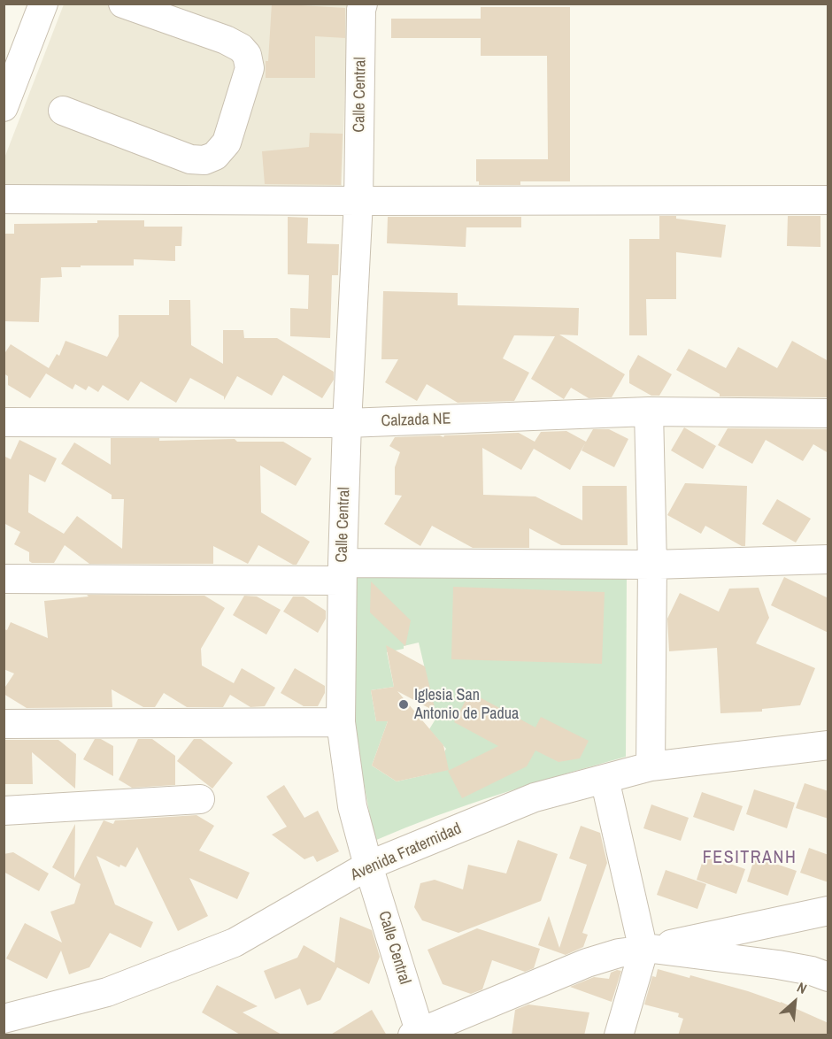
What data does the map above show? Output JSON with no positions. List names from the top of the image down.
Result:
{
  "streets": {
    "street": ["Calle Central", "Calzada NE", "Avenida Fraternidad"]
  },
  "crossings": [
    ["Calle Central", "Calzada NE"],
    ["Calle Central", "Avenida Fraternidad"]
  ],
  "districts": ["FESITRANH"],
  "places": ["Iglesia San Antonio de Padua"],
  "north": "top right"
}
